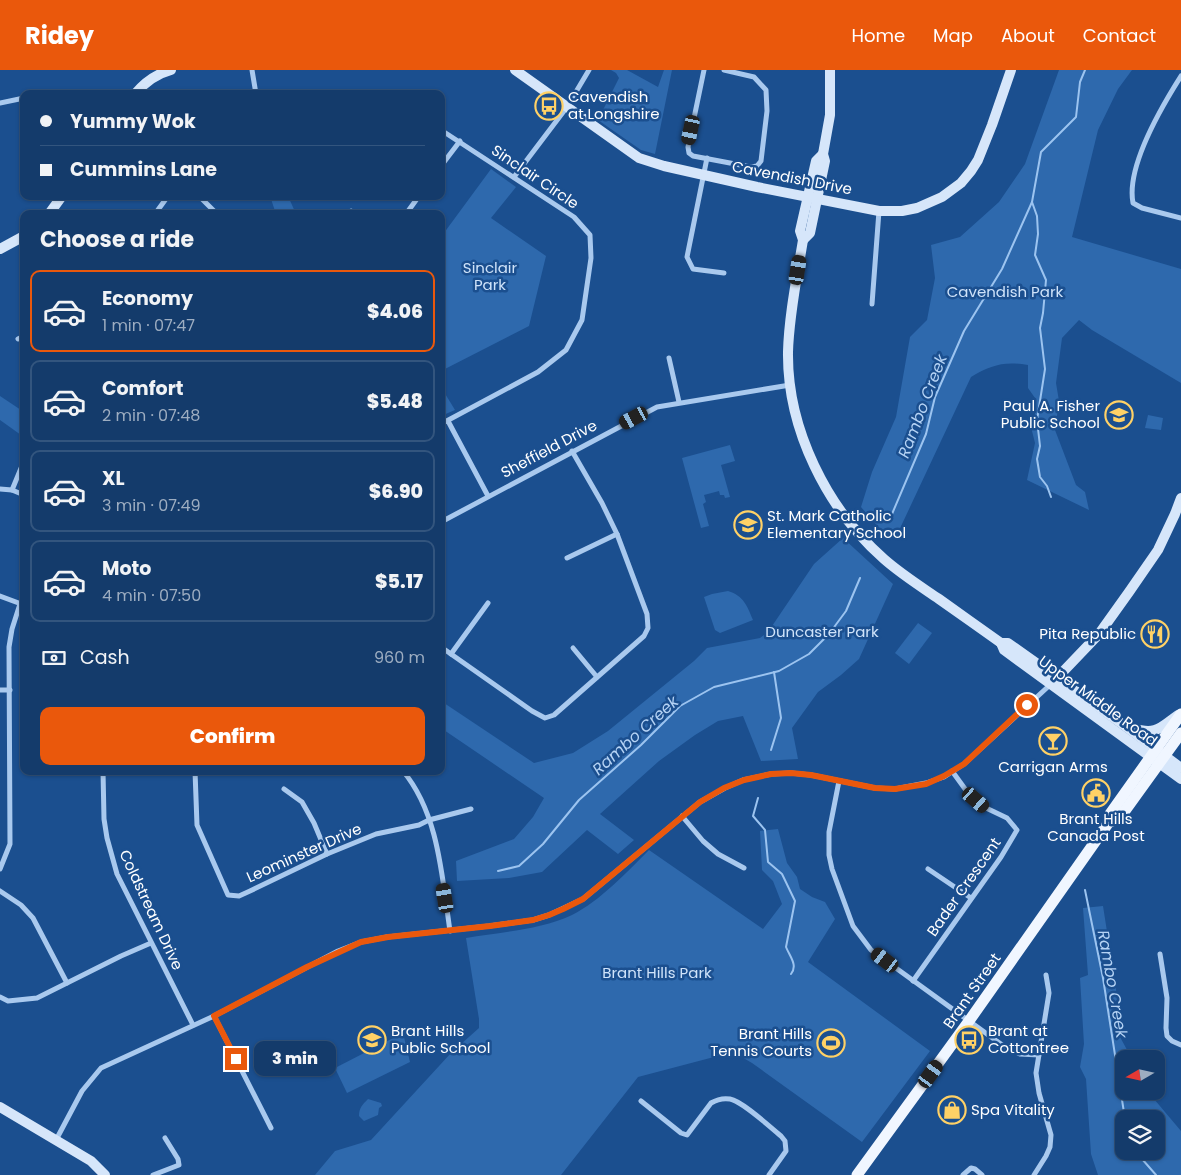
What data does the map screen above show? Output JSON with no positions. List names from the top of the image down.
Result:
{
  "streets": {
    "main road": ["Brant Street"],
    "street": [
      "Sinclair Circle",
      "Cavendish Drive",
      "Sheffield Drive",
      "Upper Middle Road",
      "Leominster Drive",
      "Bader Crescent",
      "Coldstream Drive"
    ]
  },
  "crossings": [
    ["Cavendish Drive", "Upper Middle Road"],
    ["Sheffield Drive", "Upper Middle Road"],
    ["Upper Middle Road", "Brant Street"]
  ],
  "water": ["Rambo Creek"],
  "parks": [
    "Sinclair Park",
    "Cavendish Park",
    "Duncaster Park",
    "Brant Hills Park"
  ],
  "places": {
    "bus stop": ["Cavendish at Longshire", "Brant at Cottontree"],
    "school or university": ["Paul A. Fisher Public School", "St. Mark Catholic Elementary School", "Brant Hills Public School"],
    "restaurant": ["Pita Republic"],
    "bar": ["Carrigan Arms"],
    "public building": ["Brant Hills Canada Post"],
    "sports": ["Brant Hills Tennis Courts"],
    "shop": ["Spa Vitality"]
  },
  "north": "left",
  "page": {
    "header": "Ridey",
    "nav": [
      "Home",
      "Map",
      "About",
      "Contact"
    ],
    "banner": ["Yummy Wok", "Cummins Lane"],
    "heading": "Choose a ride",
    "list": [
      {
        "name": "Economy",
        "note": "1 min · 07:47",
        "value": "$4.06"
      },
      {
        "name": "Comfort",
        "note": "2 min · 07:48",
        "value": "$5.48"
      },
      {
        "name": "XL",
        "note": "3 min · 07:49",
        "value": "$6.90"
      },
      {
        "name": "Moto",
        "note": "4 min · 07:50",
        "value": "$5.17"
      }
    ],
    "pay": ["Cash", "960 m"],
    "buttons": "Confirm",
    "bubble": "3 min"
  }
}
